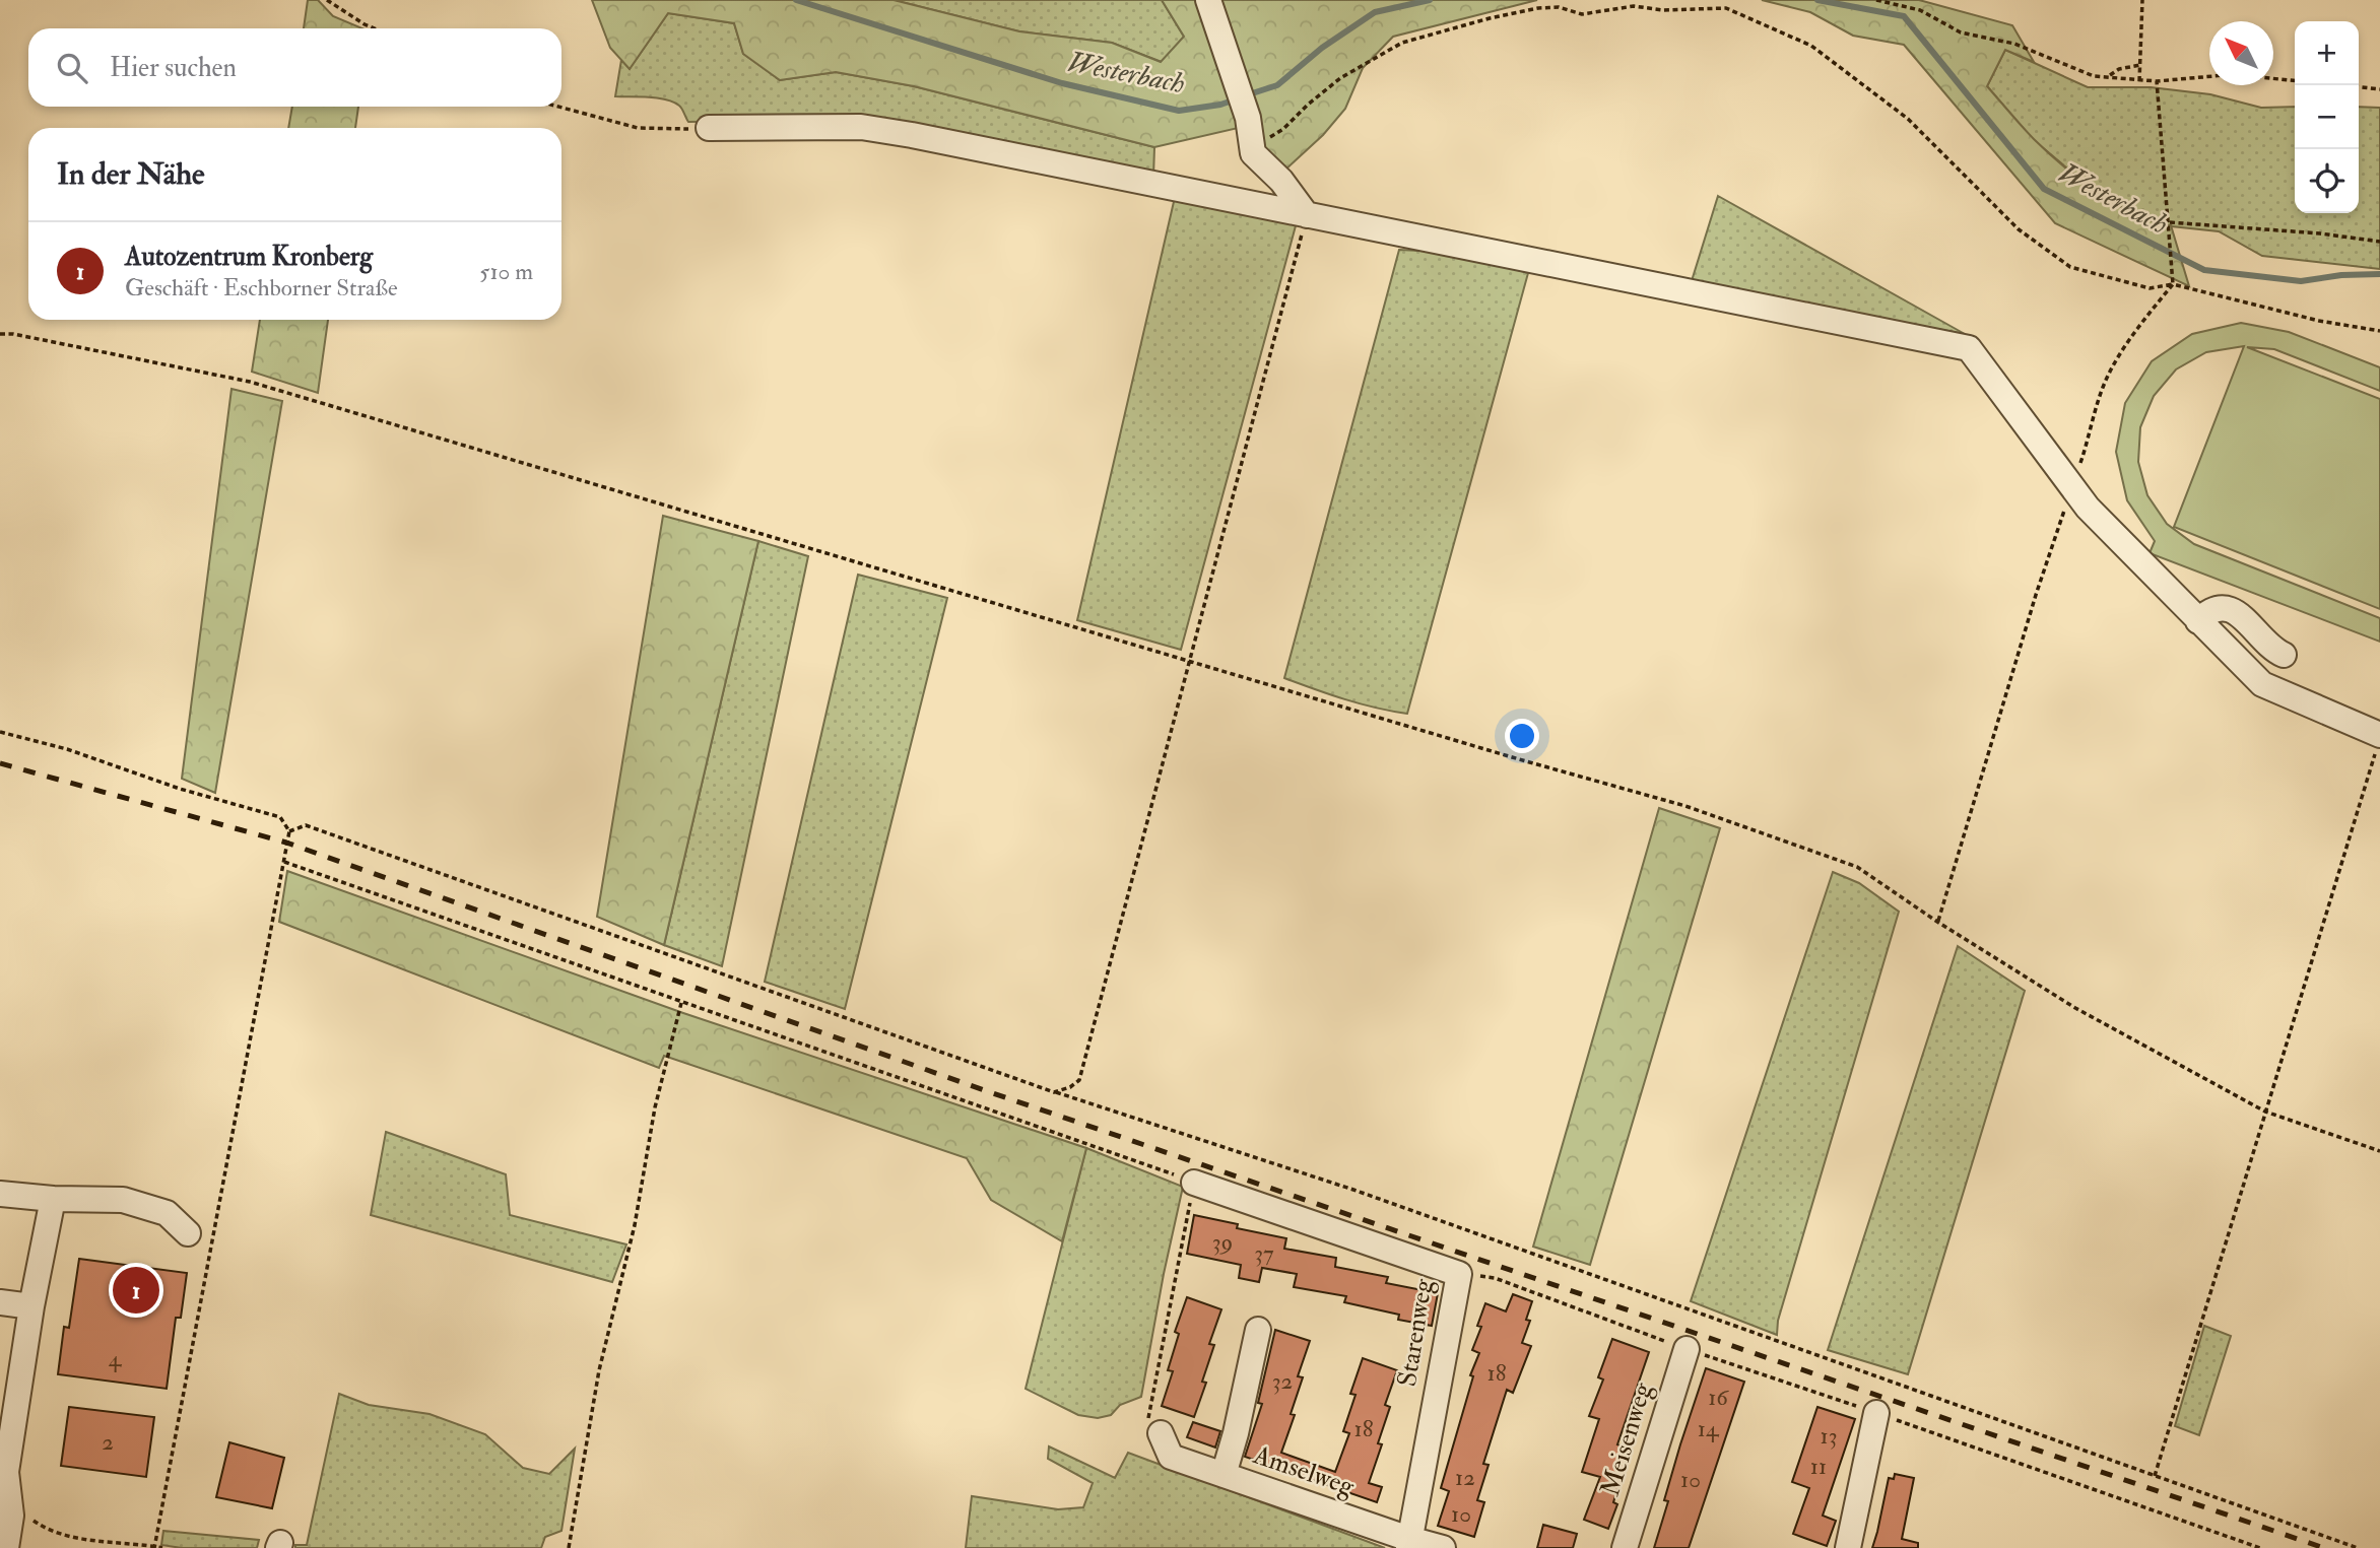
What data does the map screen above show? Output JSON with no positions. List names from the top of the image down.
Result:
{
  "streets": {
    "street": ["Starenweg", "Meisenweg", "Amselweg"]
  },
  "crossings": [
    ["Starenweg", "Amselweg"]
  ],
  "water": ["Westerbach"],
  "house_numbers": [
    "39",
    "37",
    "4",
    "18",
    "32",
    "16",
    "18",
    "14",
    "13",
    "2",
    "11",
    "12",
    "10",
    "10"
  ],
  "north": "top left",
  "page": {
    "map_buttons": ["+", "−"],
    "search": "Hier suchen",
    "heading": "In der Nähe",
    "list": [
      {
        "mark": "1",
        "name": "Autozentrum Kronberg",
        "note": "Geschäft · Eschborner Straße",
        "value": "510 m"
      }
    ],
    "pins": "1"
  }
}
